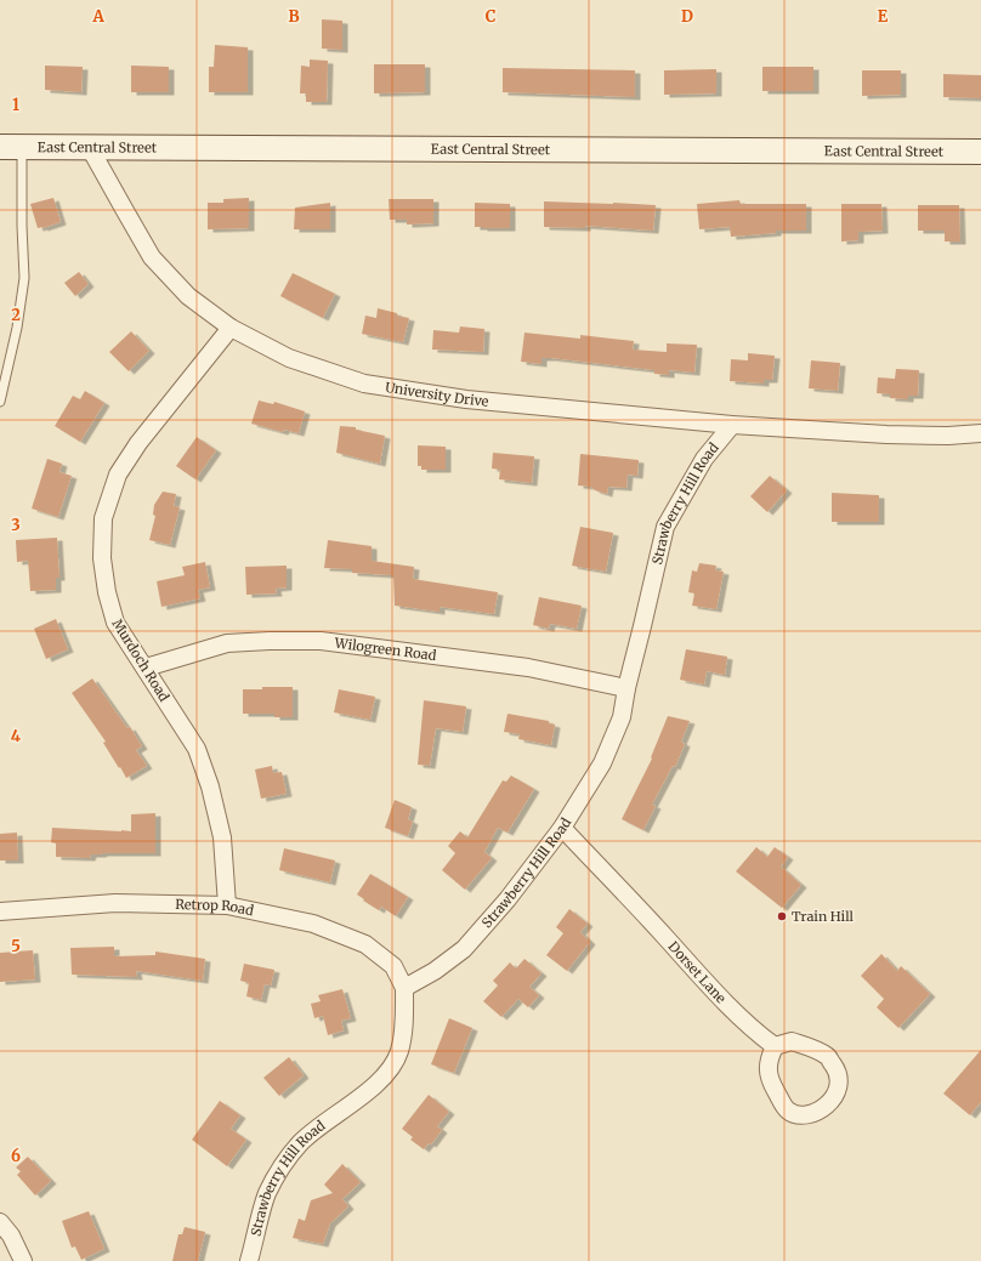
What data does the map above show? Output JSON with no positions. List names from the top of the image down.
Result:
{
  "streets": {
    "main road": ["East Central Street"],
    "street": [
      "University Drive",
      "Strawberry Hill Road",
      "Wilogreen Road",
      "Murdoch Road",
      "Retrop Road",
      "Dorset Lane"
    ]
  },
  "crossings": [
    ["East Central Street", "University Drive"],
    ["University Drive", "Strawberry Hill Road"],
    ["University Drive", "Murdoch Road"],
    ["Strawberry Hill Road", "Wilogreen Road"],
    ["Strawberry Hill Road", "Retrop Road"],
    ["Strawberry Hill Road", "Dorset Lane"],
    ["Wilogreen Road", "Murdoch Road"],
    ["Murdoch Road", "Retrop Road"]
  ],
  "places": ["Train Hill"],
  "grid": {
    "columns": [
      "A",
      "B",
      "C",
      "D",
      "E"
    ],
    "rows": [
      "1",
      "2",
      "3",
      "4",
      "5",
      "6"
    ]
  }
}
